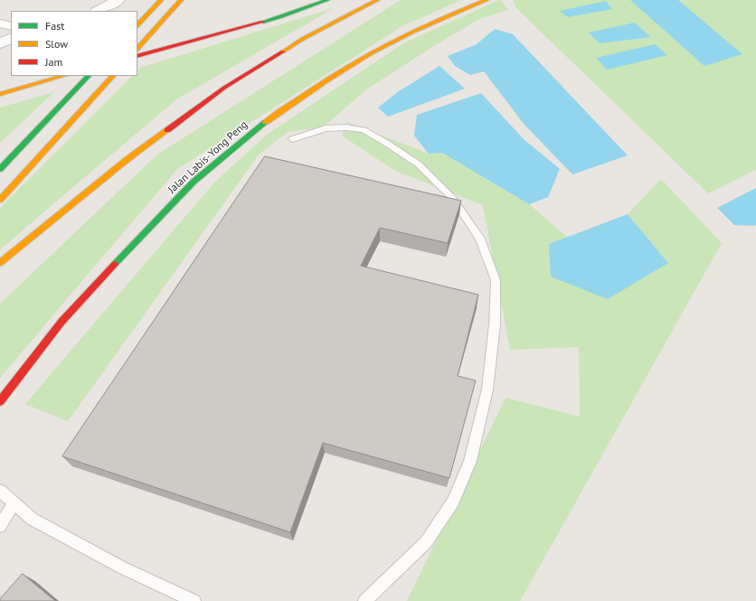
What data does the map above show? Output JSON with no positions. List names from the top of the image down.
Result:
{
  "streets": {
    "main road": ["Jalan Labis-Yong Peng"]
  },
  "legend": ["Fast", "Slow", "Jam"]
}
